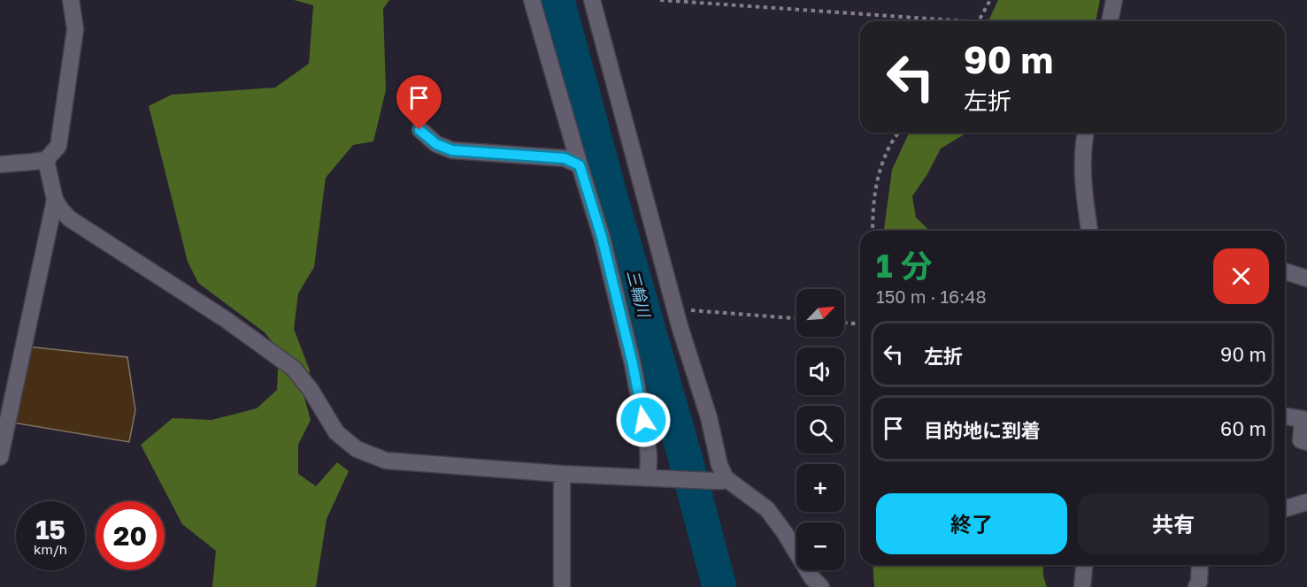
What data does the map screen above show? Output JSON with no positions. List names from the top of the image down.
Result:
{
  "water": ["三輪川"],
  "north": "top right",
  "page": {
    "turn": ["90 m", "左折"],
    "heading": ["1 分", "150 m · 16:48"],
    "map_buttons": ["+", "−"],
    "list": [
      {
        "name": "左折",
        "value": "90 m"
      },
      {
        "name": "目的地に到着",
        "value": "60 m"
      }
    ],
    "buttons": ["終了", "共有"],
    "speed": "15 km/h",
    "limit": "20"
  }
}
